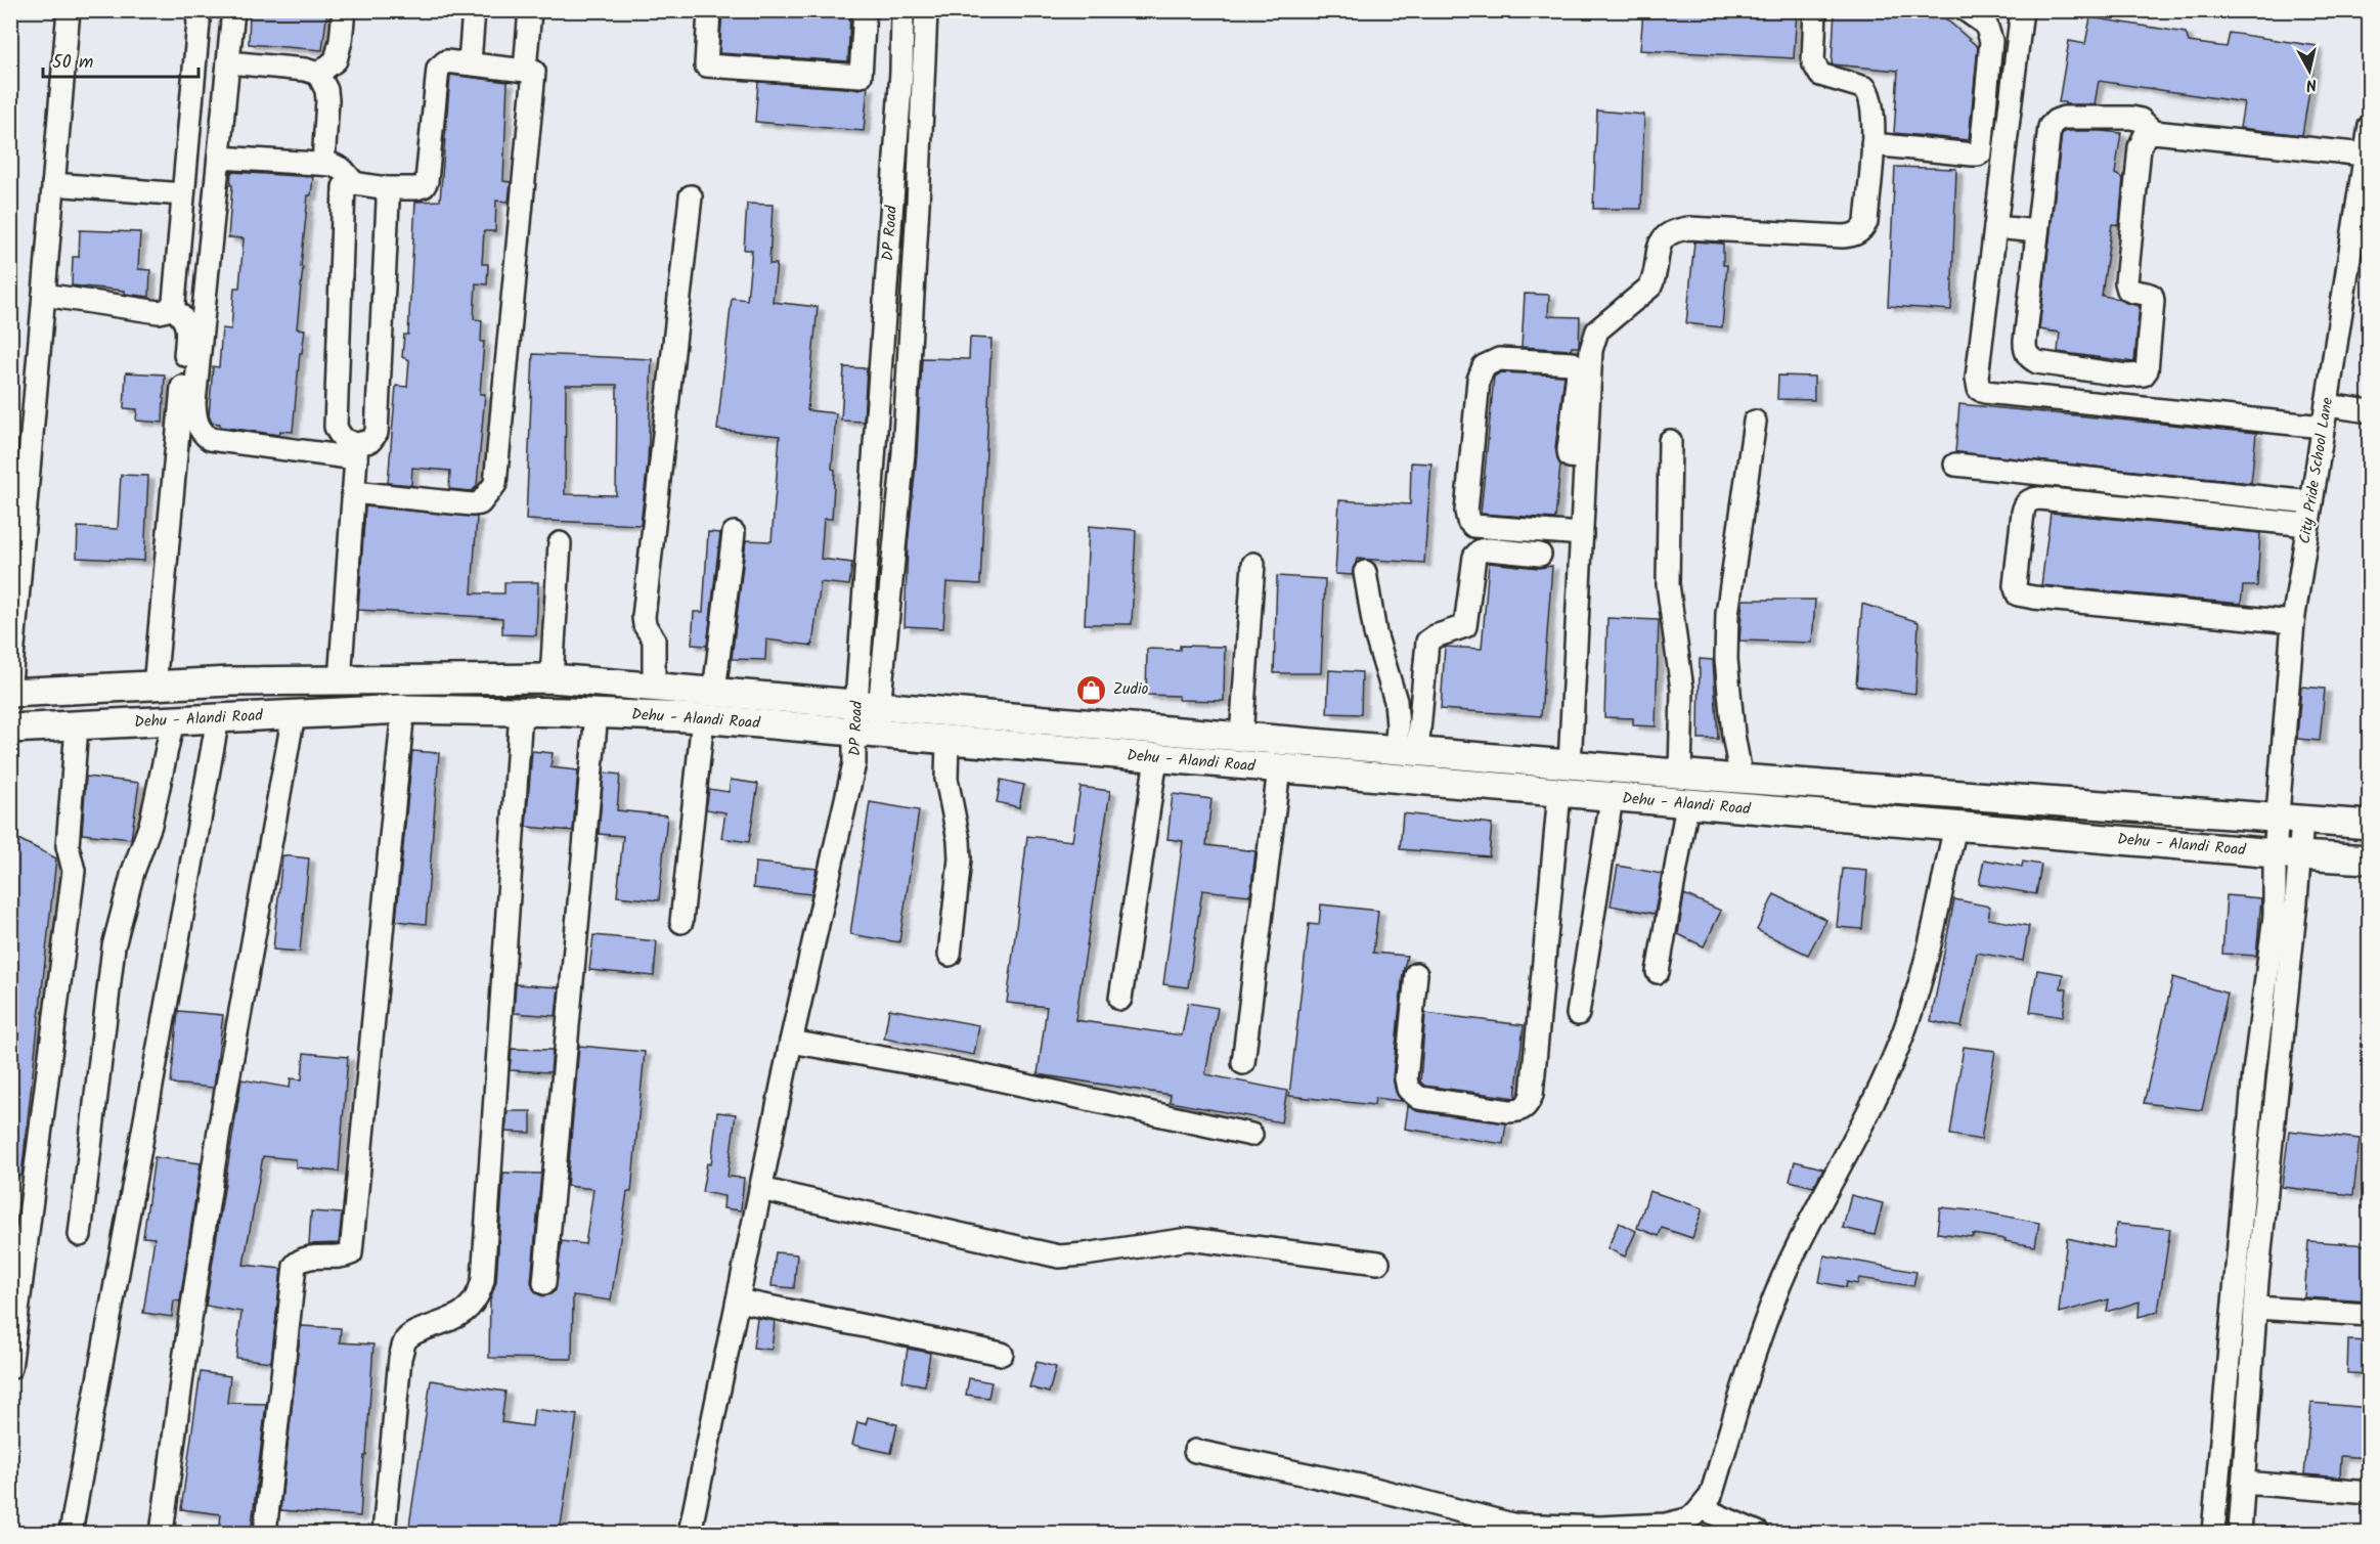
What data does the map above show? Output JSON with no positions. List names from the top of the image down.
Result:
{
  "streets": {
    "main road": ["Dehu - Alandi Road"],
    "street": ["DP Road", "City Pride School Lane"]
  },
  "crossings": [
    ["DP Road", "Dehu - Alandi Road"],
    ["City Pride School Lane", "Dehu - Alandi Road"]
  ],
  "places": {
    "shop": ["Zudio"]
  },
  "scale_bar": "50 m",
  "north": "bottom"
}
